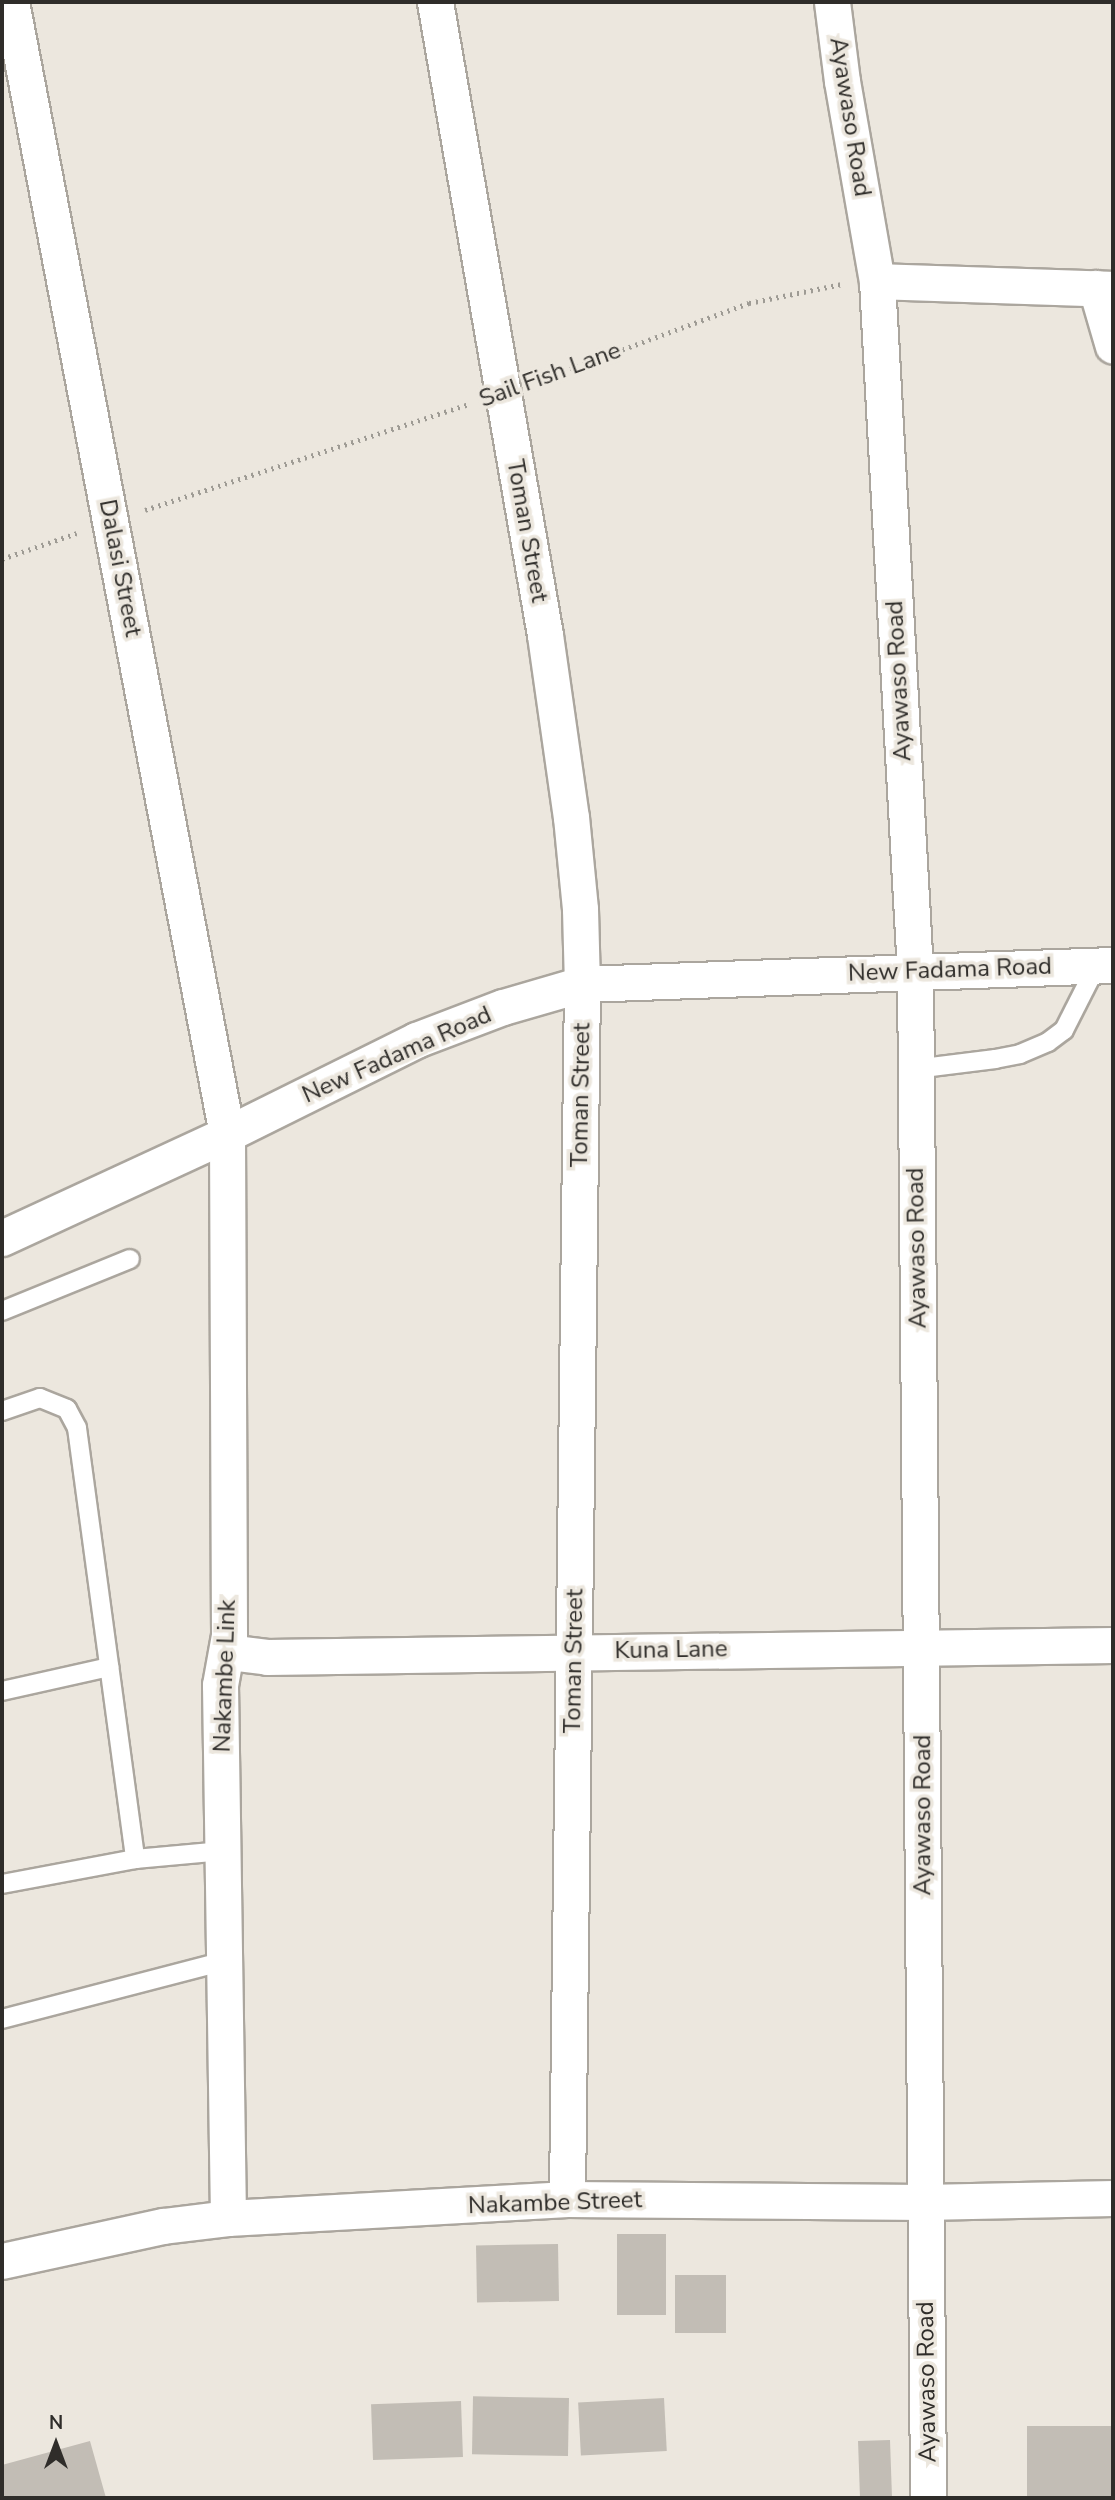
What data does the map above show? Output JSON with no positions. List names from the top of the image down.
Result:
{
  "streets": {
    "street": [
      "Ayawaso Road",
      "Toman Street",
      "Dalasi Street",
      "New Fadama Road",
      "Kuna Lane",
      "Nakambe Link",
      "Nakambe Street"
    ],
    "path": ["Sail Fish Lane"]
  },
  "crossings": [
    ["Ayawaso Road", "Sail Fish Lane"],
    ["Ayawaso Road", "New Fadama Road"],
    ["Ayawaso Road", "Kuna Lane"],
    ["Ayawaso Road", "Nakambe Street"],
    ["Sail Fish Lane", "Toman Street"],
    ["Sail Fish Lane", "Dalasi Street"],
    ["Toman Street", "New Fadama Road"],
    ["Toman Street", "Kuna Lane"],
    ["Toman Street", "Nakambe Street"],
    ["Dalasi Street", "New Fadama Road"],
    ["Dalasi Street", "Nakambe Link"],
    ["New Fadama Road", "Nakambe Link"],
    ["Kuna Lane", "Nakambe Link"],
    ["Nakambe Link", "Nakambe Street"]
  ],
  "north": "top"
}
